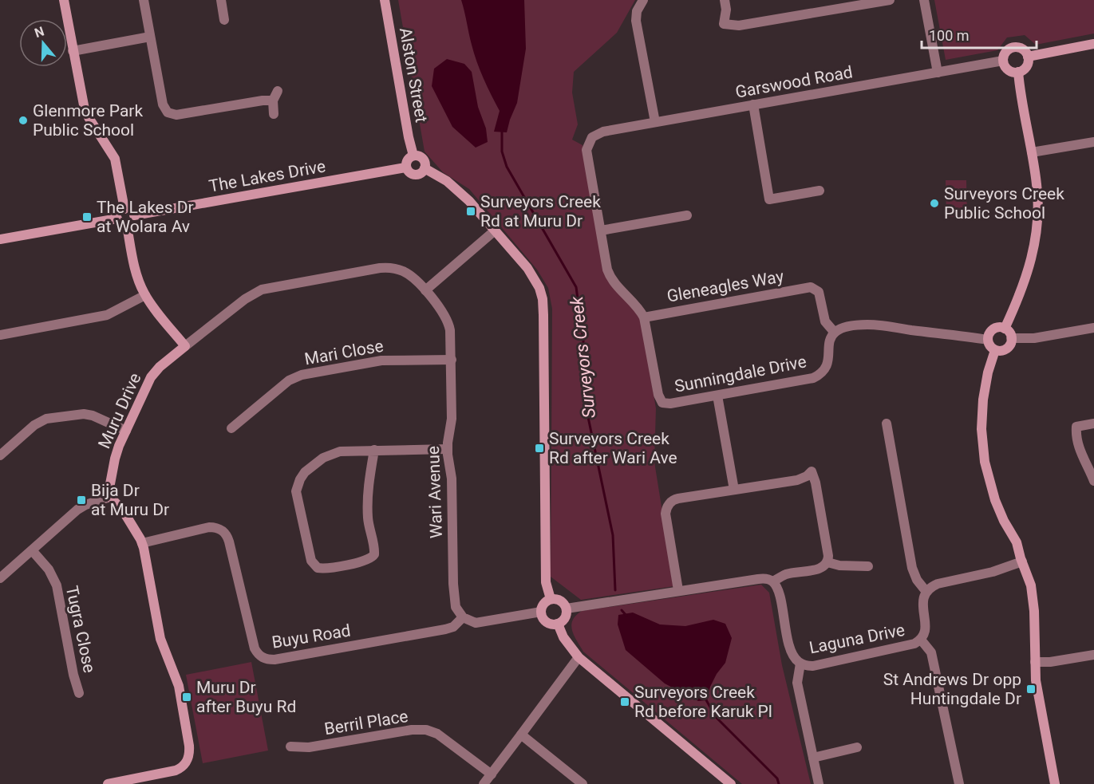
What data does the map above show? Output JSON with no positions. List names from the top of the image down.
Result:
{
  "streets": {
    "street": [
      "Alston Street",
      "Garswood Road",
      "The Lakes Drive",
      "Gleneagles Way",
      "Mari Close",
      "Sunningdale Drive",
      "Muru Drive",
      "Wari Avenue",
      "Tugra Close",
      "Buyu Road",
      "Laguna Drive",
      "Berril Place"
    ]
  },
  "crossings": [
    ["Alston Street", "The Lakes Drive"],
    ["Garswood Road", "Sunningdale Drive"],
    ["Gleneagles Way", "Sunningdale Drive"],
    ["Mari Close", "Wari Avenue"],
    ["Muru Drive", "Wari Avenue"],
    ["Wari Avenue", "Buyu Road"]
  ],
  "water": ["Surveyors Creek"],
  "places": {
    "other": ["Glenmore Park Public School", "Surveyors Creek Public School"],
    "transit": [
      "Surveyors Creek Rd at Muru Dr",
      "The Lakes Dr at Wolara Av",
      "Surveyors Creek Rd after Wari Ave",
      "Bija Dr at Muru Dr",
      "St Andrews Dr opp Huntingdale Dr",
      "Muru Dr after Buyu Rd",
      "Surveyors Creek Rd before Karuk Pl"
    ]
  },
  "scale_bar": "100 m",
  "north": "top"
}
